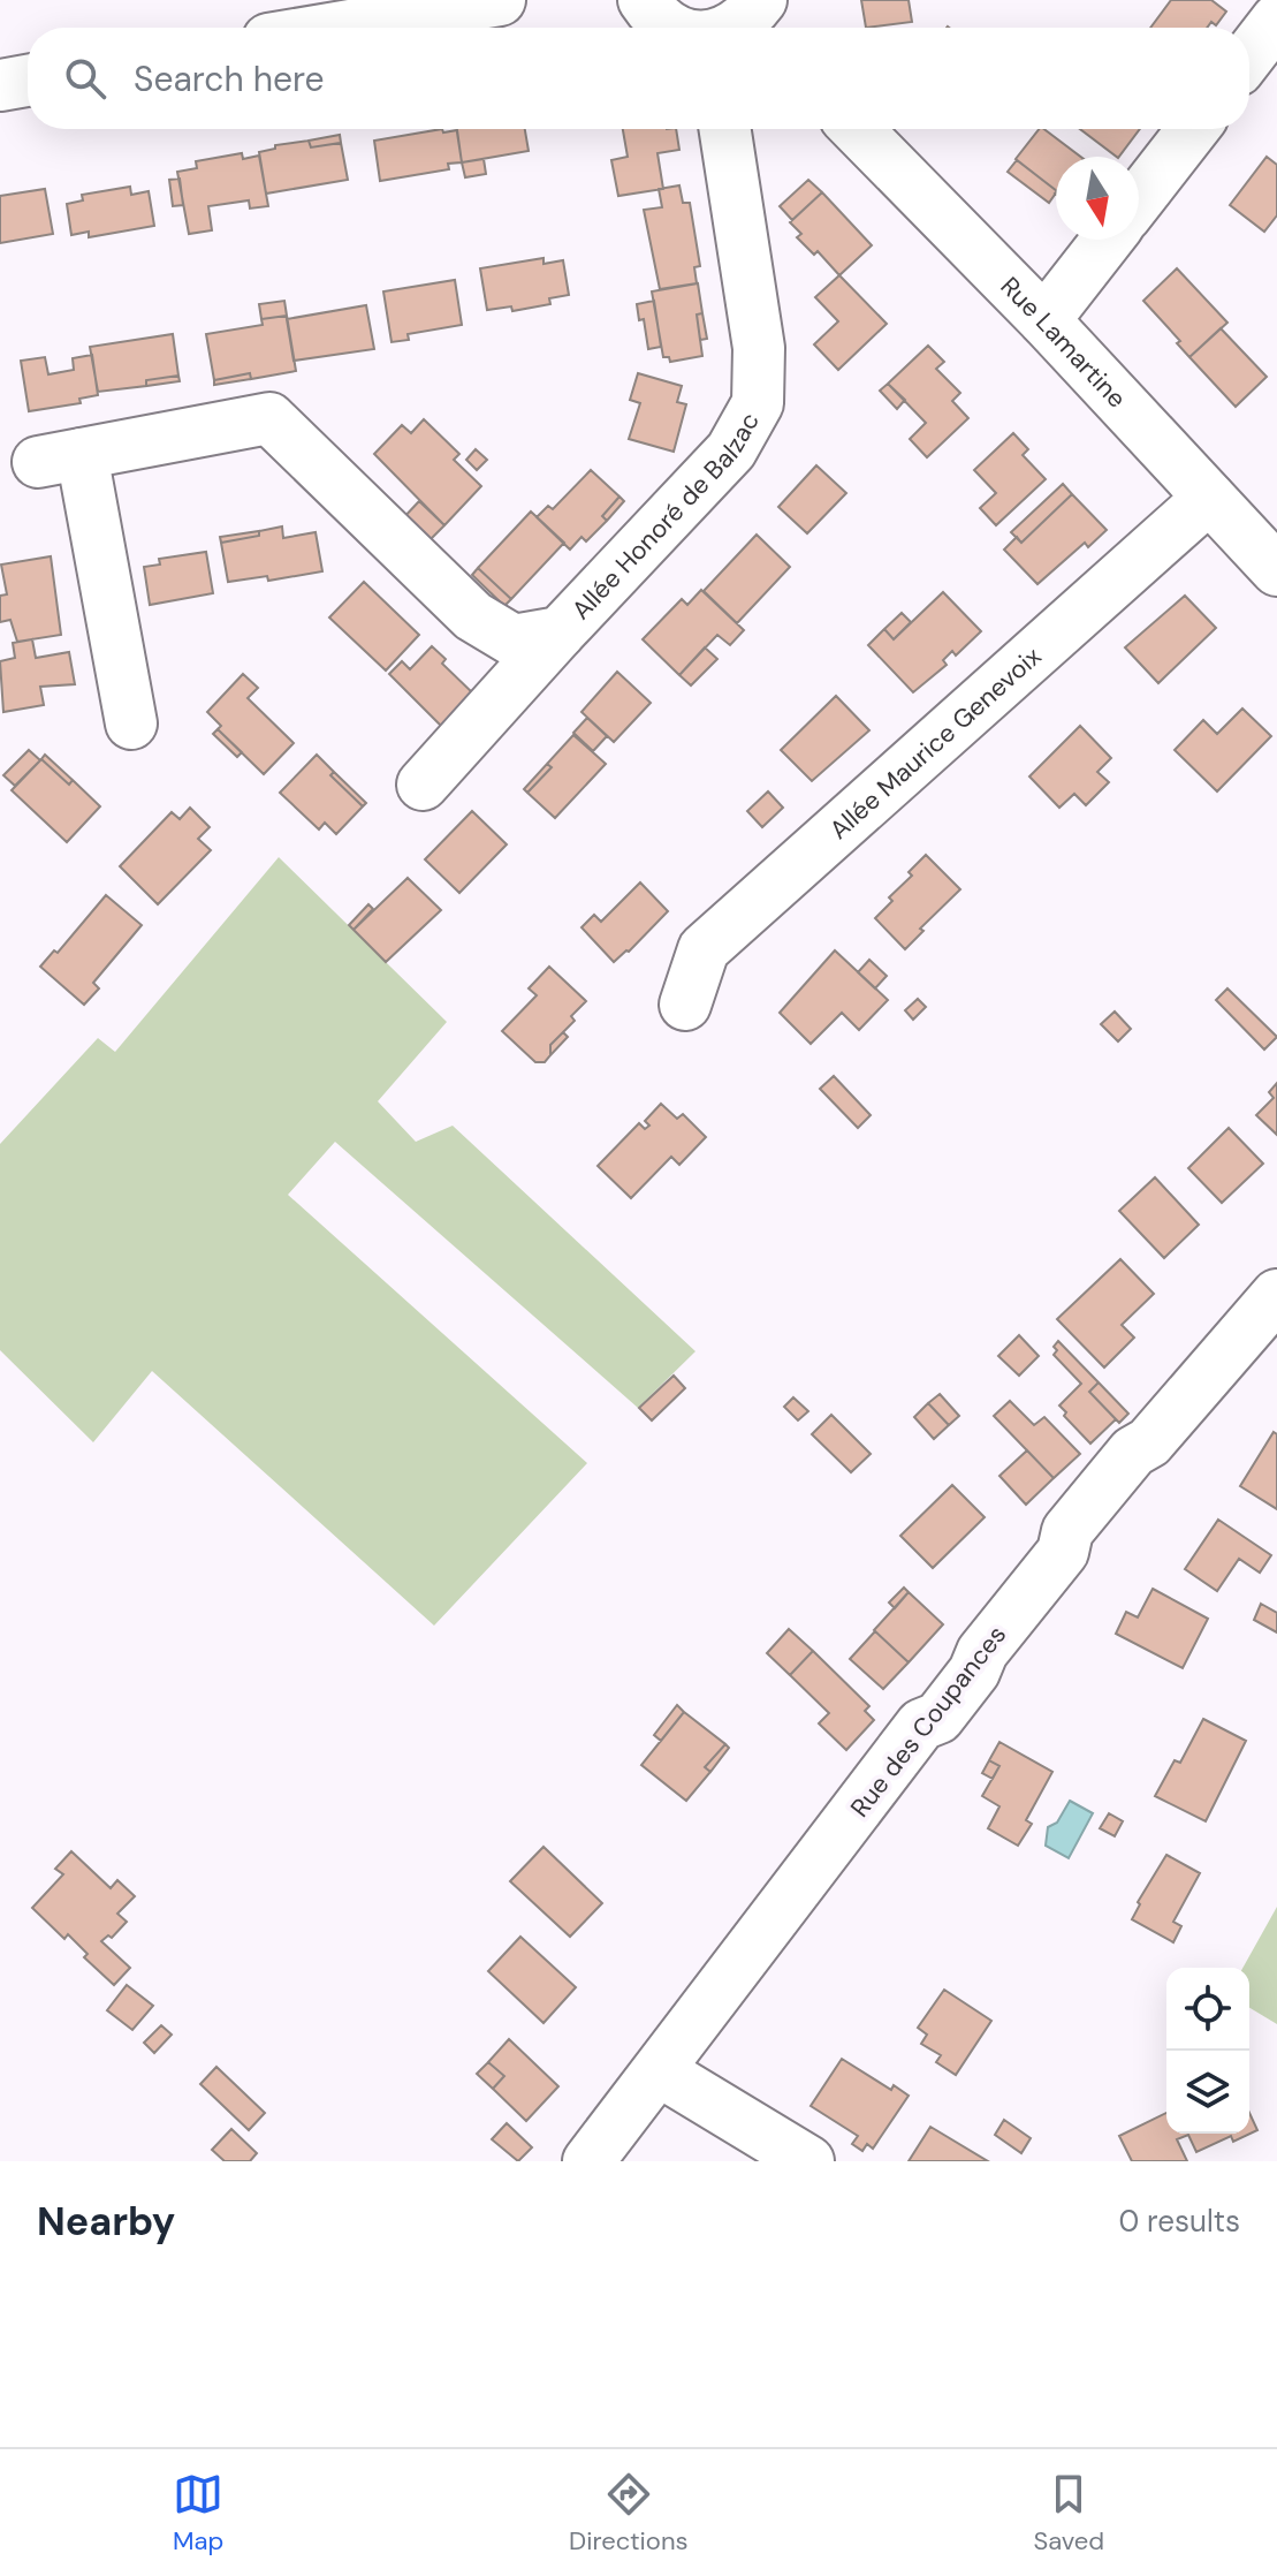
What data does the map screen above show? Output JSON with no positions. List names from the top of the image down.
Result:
{
  "streets": {
    "street": [
      "Rue Lamartine",
      "Allée Honoré de Balzac",
      "Allée Maurice Genevoix",
      "Rue des Coupances"
    ]
  },
  "crossings": [
    ["Rue Lamartine", "Allée Maurice Genevoix"]
  ],
  "north": "bottom",
  "page": {
    "search": "Search here",
    "heading": ["Nearby", "0 results"],
    "nav": ["Map", "Directions", "Saved"]
  }
}
